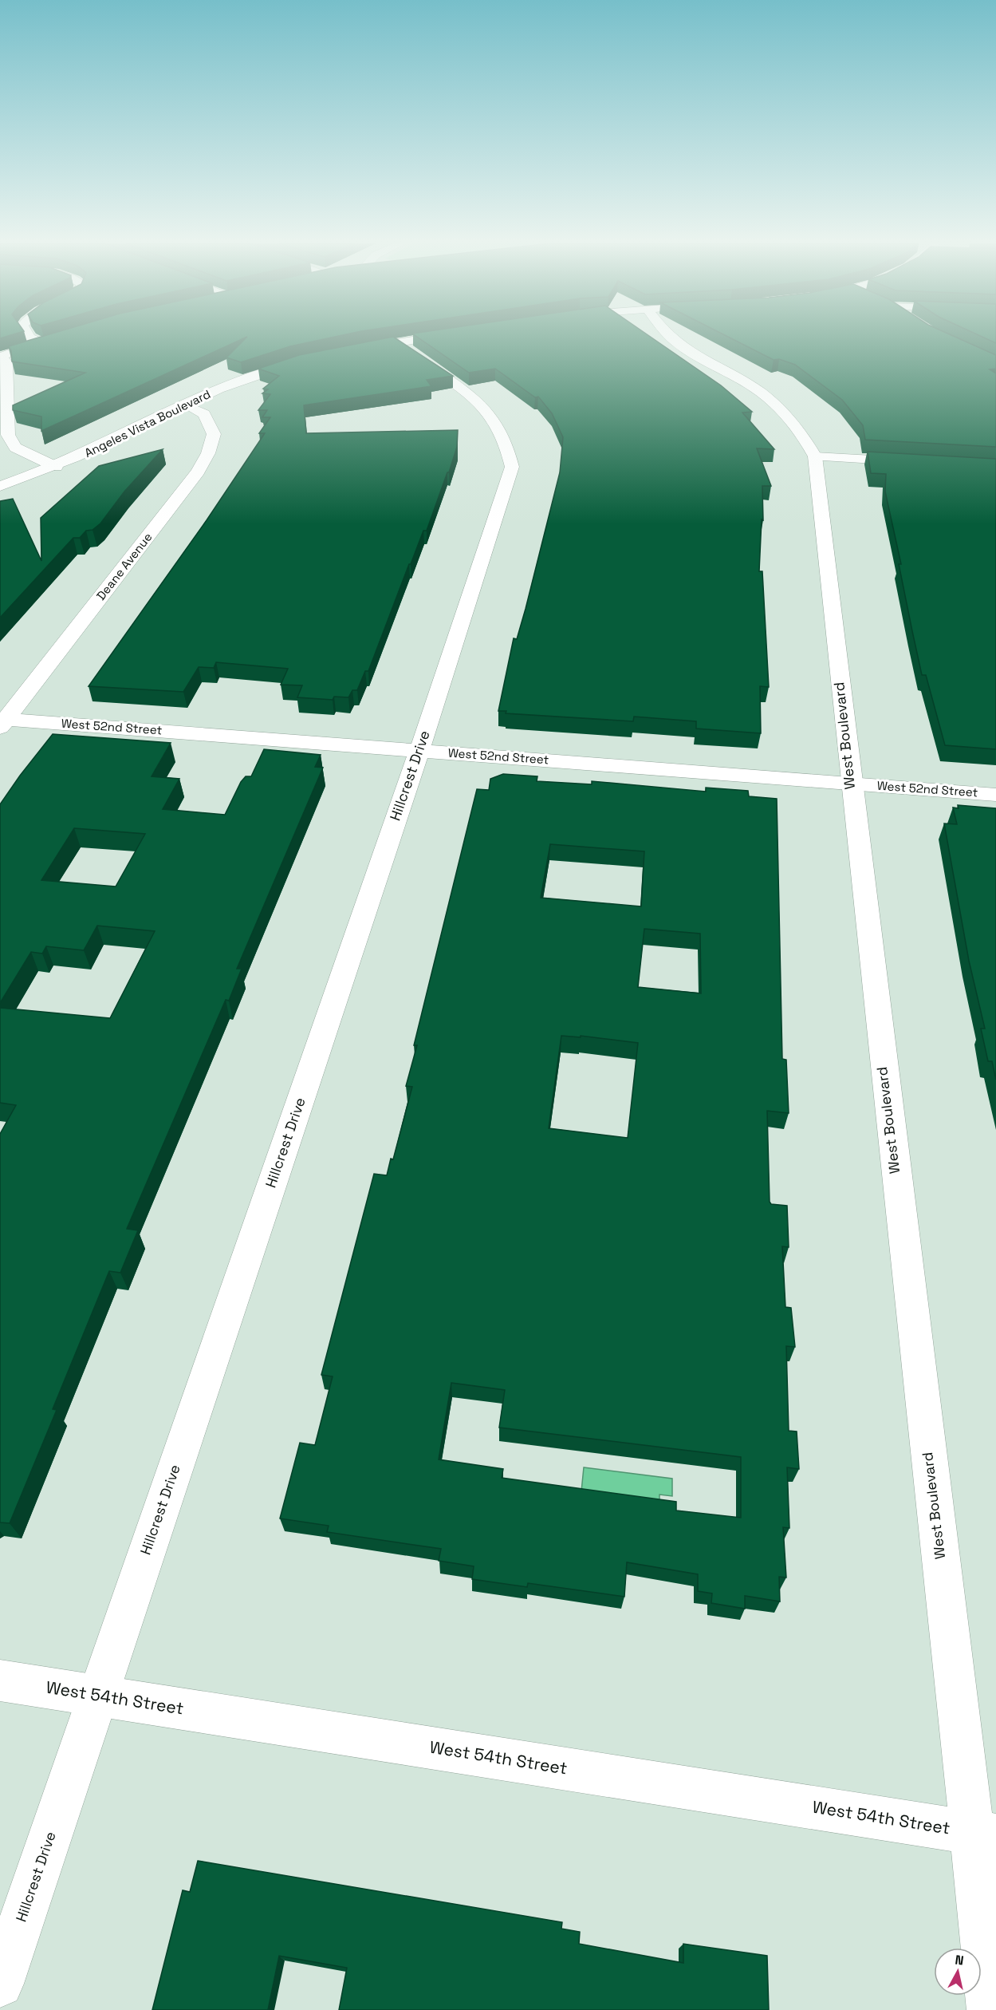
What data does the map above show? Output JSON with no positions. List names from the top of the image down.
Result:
{
  "streets": {
    "street": [
      "Angeles Vista Boulevard",
      "Deane Avenue",
      "West 52nd Street",
      "West Boulevard",
      "Hillcrest Drive",
      "West 54th Street"
    ]
  },
  "crossings": [
    ["Angeles Vista Boulevard", "Deane Avenue"],
    ["Deane Avenue", "West 52nd Street"],
    ["West 52nd Street", "West Boulevard"],
    ["West 52nd Street", "Hillcrest Drive"],
    ["West Boulevard", "West 54th Street"],
    ["Hillcrest Drive", "West 54th Street"]
  ],
  "north": "top"
}
